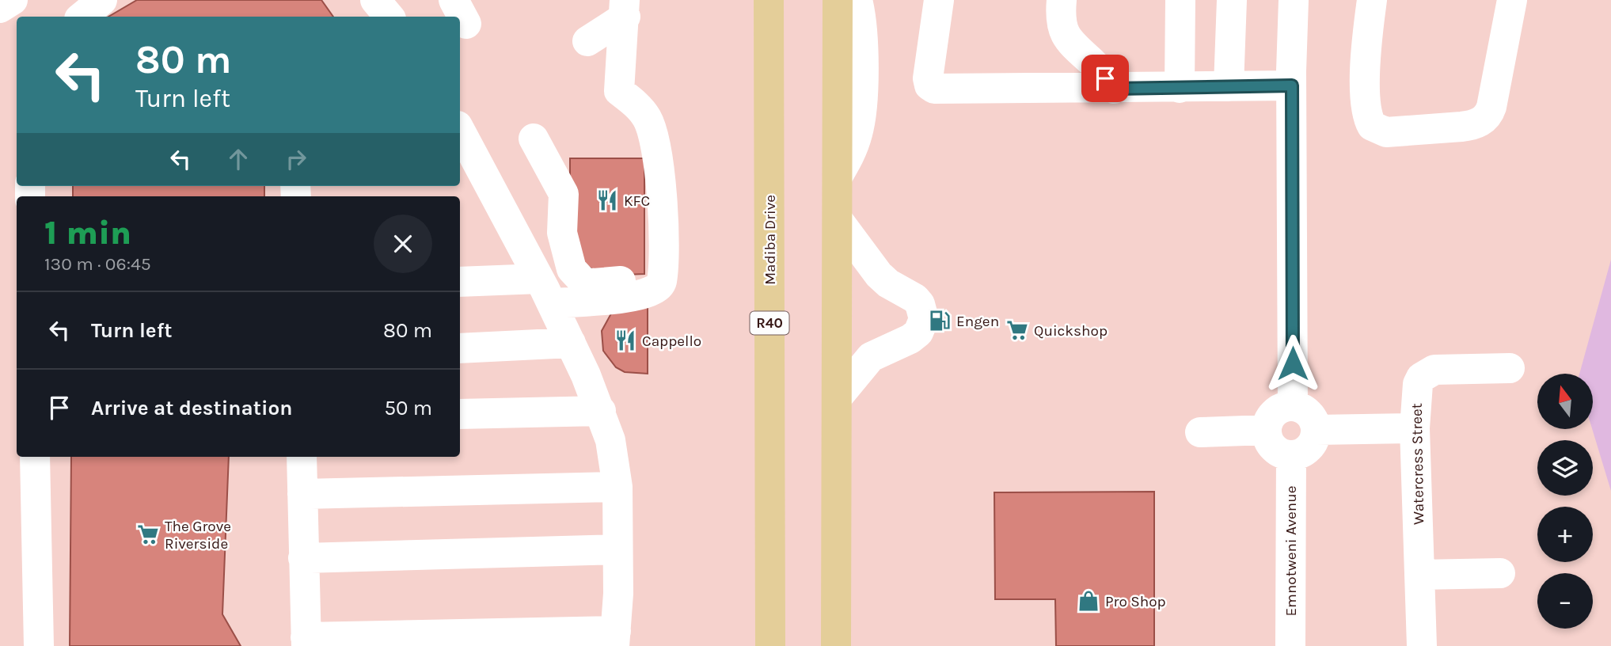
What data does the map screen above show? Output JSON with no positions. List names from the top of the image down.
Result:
{
  "streets": {
    "main road": ["Madiba Drive", "R40"],
    "street": ["Watercress Street", "Emnotweni Avenue"]
  },
  "places": {
    "restaurant": ["KFC", "Cappello"],
    "fuel station": ["Engen"],
    "supermarket": ["Quickshop", "The Grove Riverside"],
    "shop": ["Pro Shop"]
  },
  "north": "top",
  "page": {
    "turn": ["80 m", "Turn left"],
    "heading": ["1 min", "130 m · 06:45"],
    "list": [
      {
        "name": "Turn left",
        "value": "80 m"
      },
      {
        "name": "Arrive at destination",
        "value": "50 m"
      }
    ],
    "map_buttons": ["+", "−"]
  }
}
